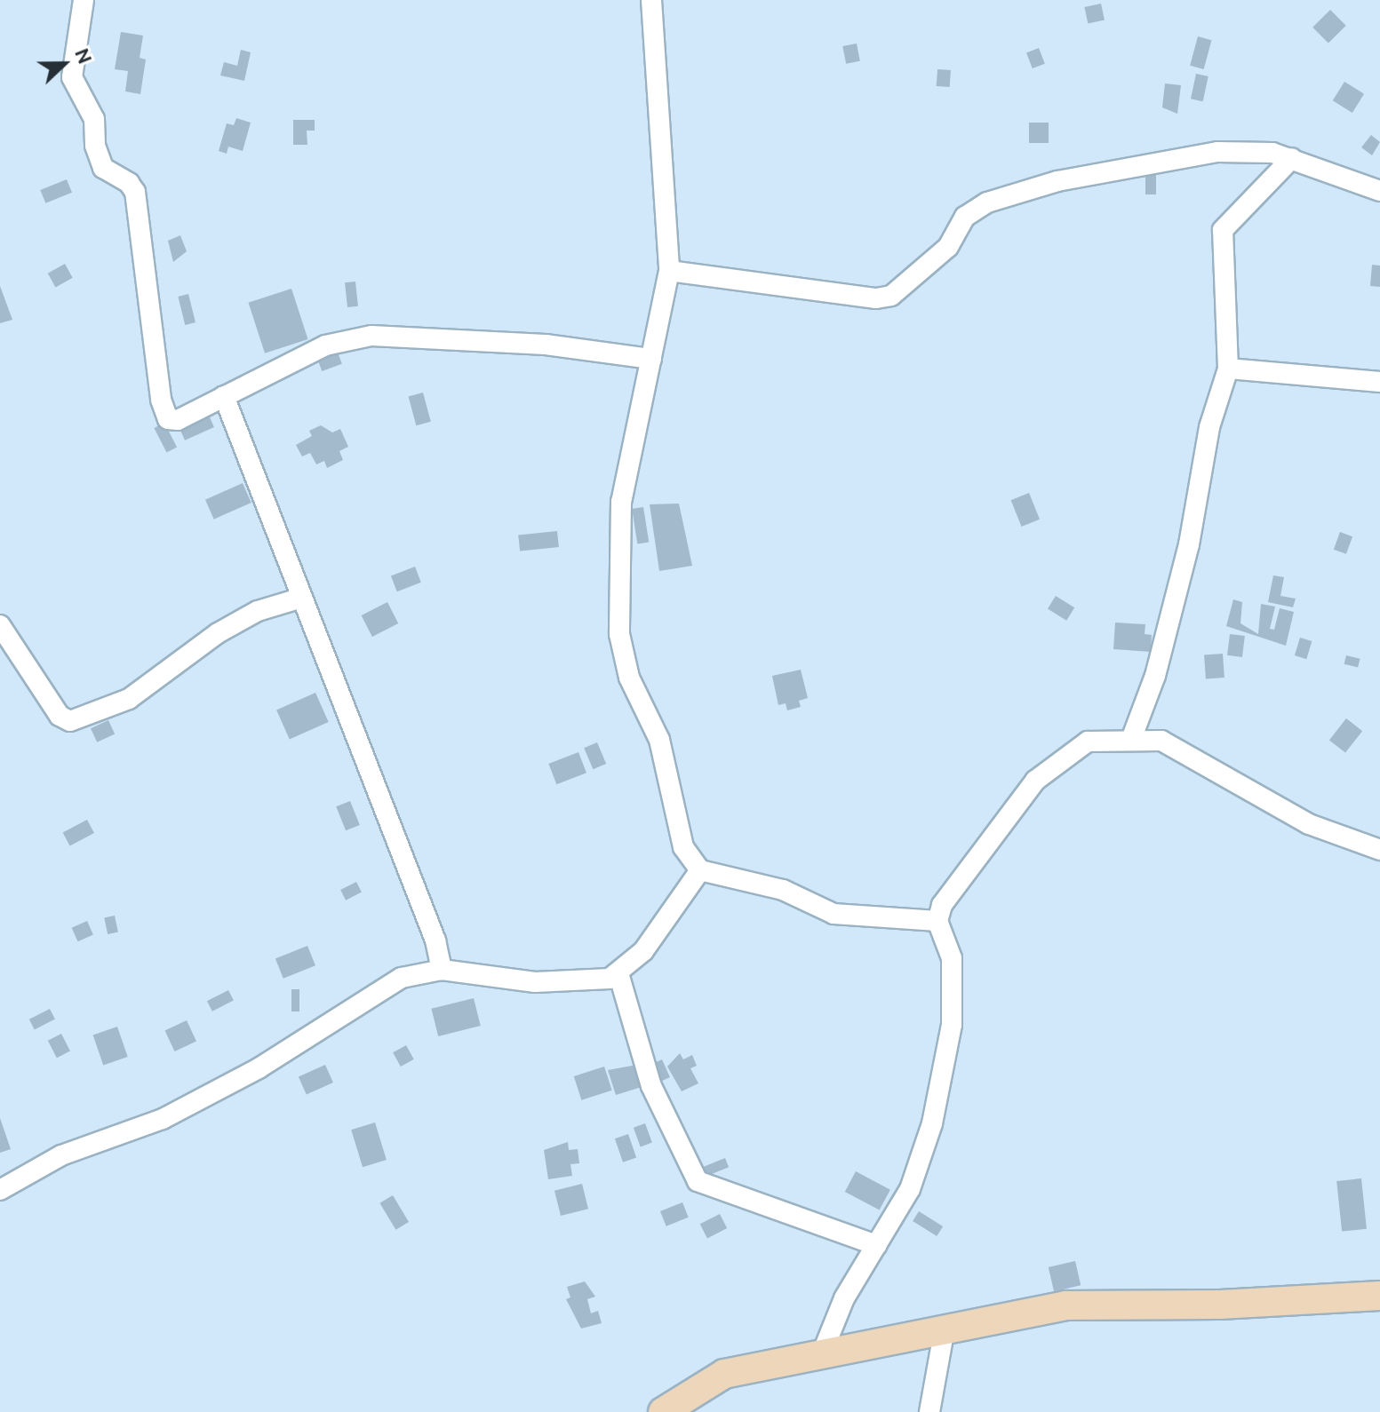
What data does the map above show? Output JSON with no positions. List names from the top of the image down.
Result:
{
  "north": "right"
}
